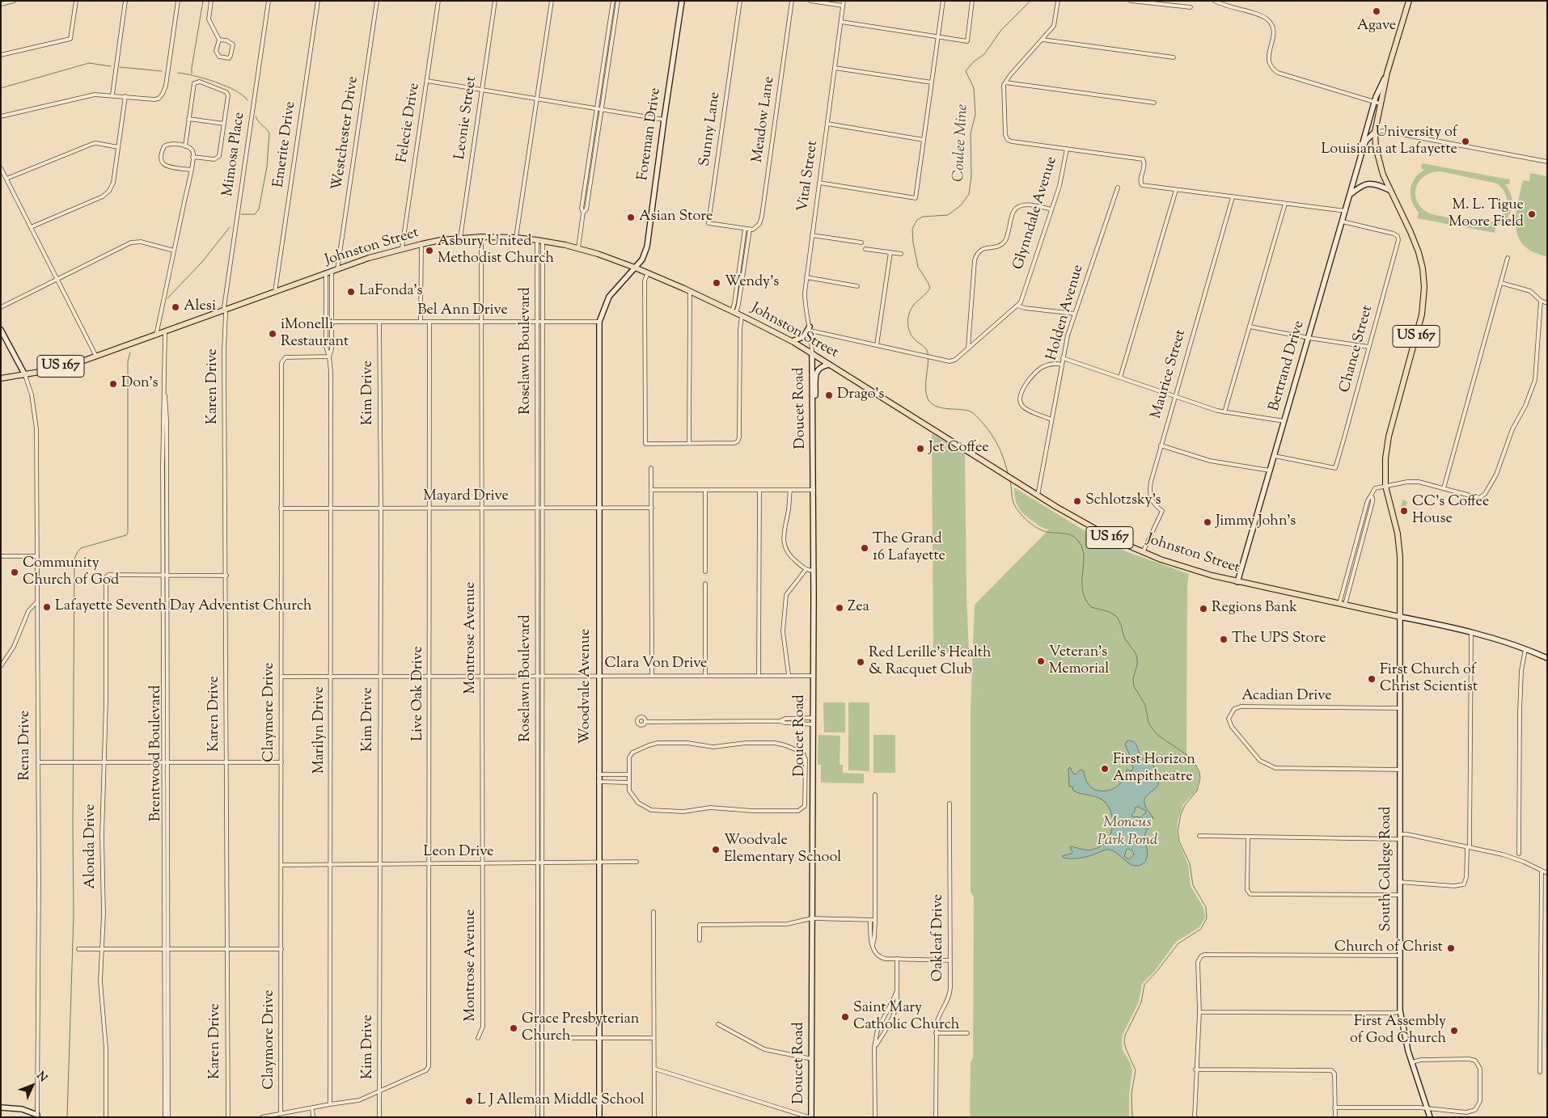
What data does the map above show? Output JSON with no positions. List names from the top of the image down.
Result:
{
  "streets": {
    "main road": ["Johnston Street", "US 167", "Bertrand Drive"],
    "street": [
      "Leonie Street",
      "Meadow Lane",
      "Felecie Drive",
      "Sunny Lane",
      "Westchester Drive",
      "Foreman Drive",
      "Emerite Drive",
      "Mimosa Place",
      "Vital Street",
      "Glynndale Avenue",
      "Bel Ann Drive",
      "Holden Avenue",
      "Chance Street",
      "Roselawn Boulevard",
      "Maurice Street",
      "Karen Drive",
      "Kim Drive",
      "Doucet Road",
      "Mayard Drive",
      "Montrose Avenue",
      "Clara Von Drive",
      "Woodvale Avenue",
      "Live Oak Drive",
      "Acadian Drive",
      "Claymore Drive",
      "Marilyn Drive",
      "Rena Drive",
      "Brentwood Boulevard",
      "Alonda Drive",
      "Leon Drive",
      "South College Road",
      "Oakleaf Drive"
    ]
  },
  "crossings": [
    ["Leonie Street", "Johnston Street"],
    ["Felecie Drive", "Johnston Street"],
    ["Westchester Drive", "Johnston Street"],
    ["Westchester Drive", "Marilyn Drive"],
    ["Foreman Drive", "Johnston Street"],
    ["Foreman Drive", "Woodvale Avenue"],
    ["Emerite Drive", "Johnston Street"],
    ["Mimosa Place", "Johnston Street"],
    ["Mimosa Place", "Karen Drive"],
    ["Vital Street", "Johnston Street"],
    ["Vital Street", "Doucet Road"],
    ["Johnston Street", "Holden Avenue"],
    ["Johnston Street", "US 167"],
    ["Johnston Street", "Roselawn Boulevard"],
    ["Johnston Street", "Bertrand Drive"],
    ["Johnston Street", "Maurice Street"],
    ["Johnston Street", "Karen Drive"],
    ["Johnston Street", "Doucet Road"],
    ["Johnston Street", "Montrose Avenue"],
    ["Johnston Street", "Woodvale Avenue"],
    ["Johnston Street", "Marilyn Drive"],
    ["Johnston Street", "Rena Drive"],
    ["Johnston Street", "Brentwood Boulevard"],
    ["Johnston Street", "South College Road"],
    ["Bel Ann Drive", "Roselawn Boulevard"],
    ["Bel Ann Drive", "Kim Drive"],
    ["Bel Ann Drive", "Montrose Avenue"],
    ["Bel Ann Drive", "Woodvale Avenue"],
    ["Bel Ann Drive", "Live Oak Drive"],
    ["Bel Ann Drive", "Marilyn Drive"],
    ["US 167", "Bertrand Drive"],
    ["US 167", "South College Road"],
    ["Chance Street", "Bertrand Drive"],
    ["Roselawn Boulevard", "Mayard Drive"],
    ["Roselawn Boulevard", "Clara Von Drive"],
    ["Roselawn Boulevard", "Leon Drive"],
    ["Kim Drive", "Mayard Drive"],
    ["Kim Drive", "Clara Von Drive"],
    ["Kim Drive", "Live Oak Drive"],
    ["Kim Drive", "Leon Drive"],
    ["Doucet Road", "Clara Von Drive"],
    ["Mayard Drive", "Montrose Avenue"],
    ["Mayard Drive", "Woodvale Avenue"],
    ["Mayard Drive", "Live Oak Drive"],
    ["Mayard Drive", "Claymore Drive"],
    ["Mayard Drive", "Marilyn Drive"],
    ["Montrose Avenue", "Clara Von Drive"],
    ["Montrose Avenue", "Leon Drive"],
    ["Clara Von Drive", "Woodvale Avenue"],
    ["Clara Von Drive", "Live Oak Drive"],
    ["Clara Von Drive", "Claymore Drive"],
    ["Clara Von Drive", "Marilyn Drive"],
    ["Woodvale Avenue", "Leon Drive"],
    ["Live Oak Drive", "Leon Drive"],
    ["Acadian Drive", "South College Road"],
    ["Claymore Drive", "Marilyn Drive"],
    ["Claymore Drive", "Leon Drive"],
    ["Marilyn Drive", "Leon Drive"],
    ["Brentwood Boulevard", "Alonda Drive"]
  ],
  "water": ["Coulee Mine", "Moncus Park Pond"],
  "places": [
    "Agave",
    "University of Louisiana at Lafayette",
    "M. L. Tigue Moore Field",
    "Asian Store",
    "Asbury United Methodist Church",
    "Wendy's",
    "LaFonda's",
    "Alesi",
    "iMonelli Restaurant",
    "Don's",
    "Drago's",
    "Jet Coffee",
    "Schlotzsky's",
    "CC's Coffee House",
    "Jimmy John's",
    "The Grand 16 Lafayette",
    "Community Church of God",
    "Lafayette Seventh Day Adventist Church",
    "Zea",
    "Regions Bank",
    "The UPS Store",
    "Veteran's Memorial",
    "Red Lerille's Health & Racquet Club",
    "First Church of Christ Scientist",
    "First Horizon Ampitheatre",
    "Woodvale Elementary School",
    "Church of Christ",
    "Saint Mary Catholic Church",
    "Grace Presbyterian Church",
    "First Assembly of God Church",
    "L J Alleman Middle School"
  ],
  "north": "top right"
}
